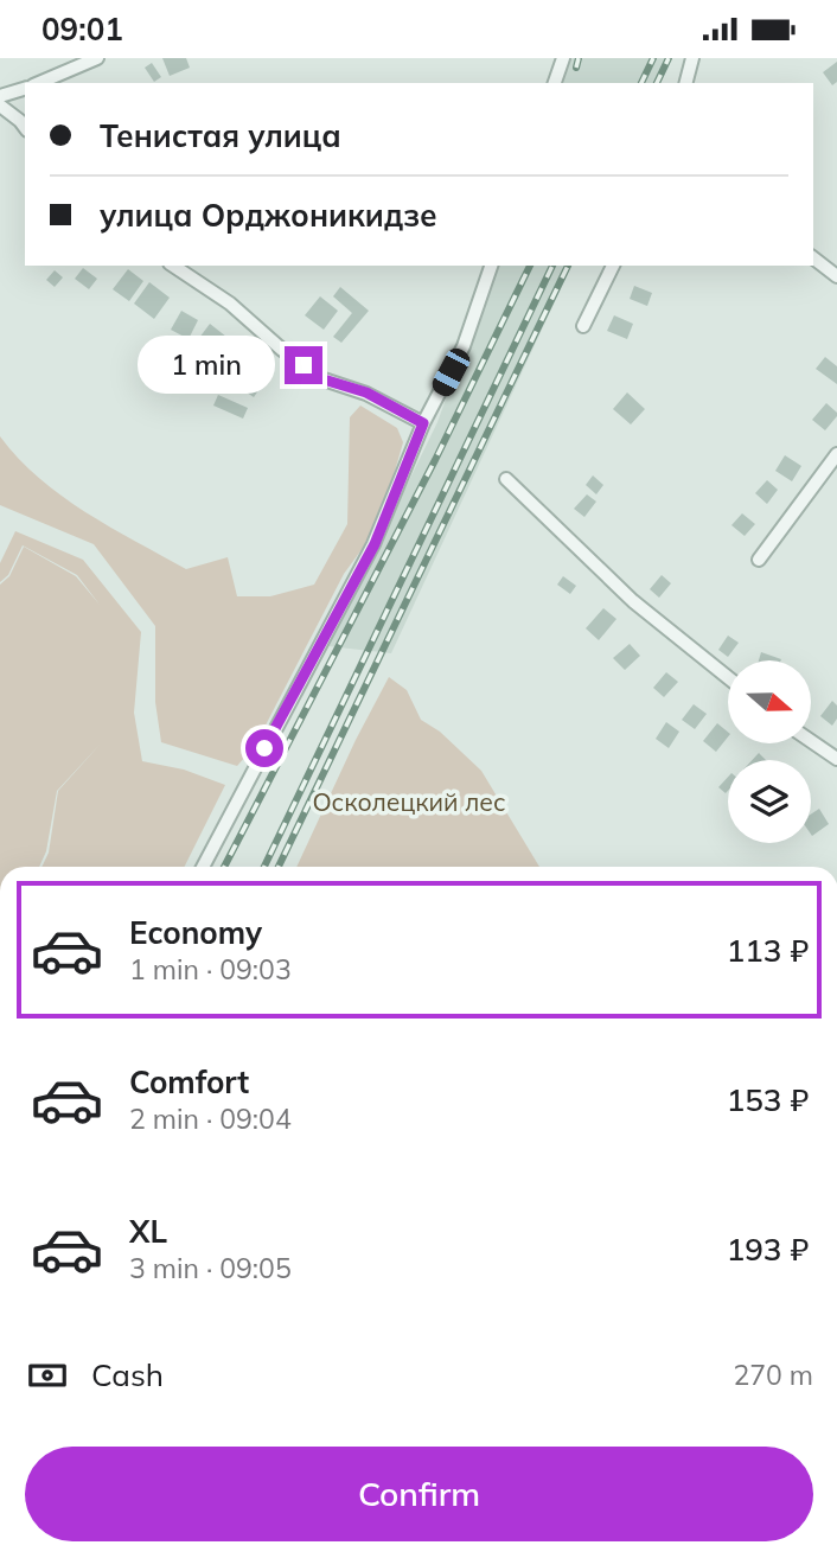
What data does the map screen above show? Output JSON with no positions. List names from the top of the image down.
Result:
{
  "parks": ["Осколецкий лес"],
  "north": "right",
  "page": {
    "status": "09:01",
    "banner": ["Тенистая улица", "улица Орджоникидзе"],
    "bubble": "1 min",
    "list": [
      {
        "name": "Economy",
        "note": "1 min · 09:03",
        "value": "113 ₽"
      },
      {
        "name": "Comfort",
        "note": "2 min · 09:04",
        "value": "153 ₽"
      },
      {
        "name": "XL",
        "note": "3 min · 09:05",
        "value": "193 ₽"
      }
    ],
    "pay": ["Cash", "270 m"],
    "buttons": "Confirm"
  }
}
